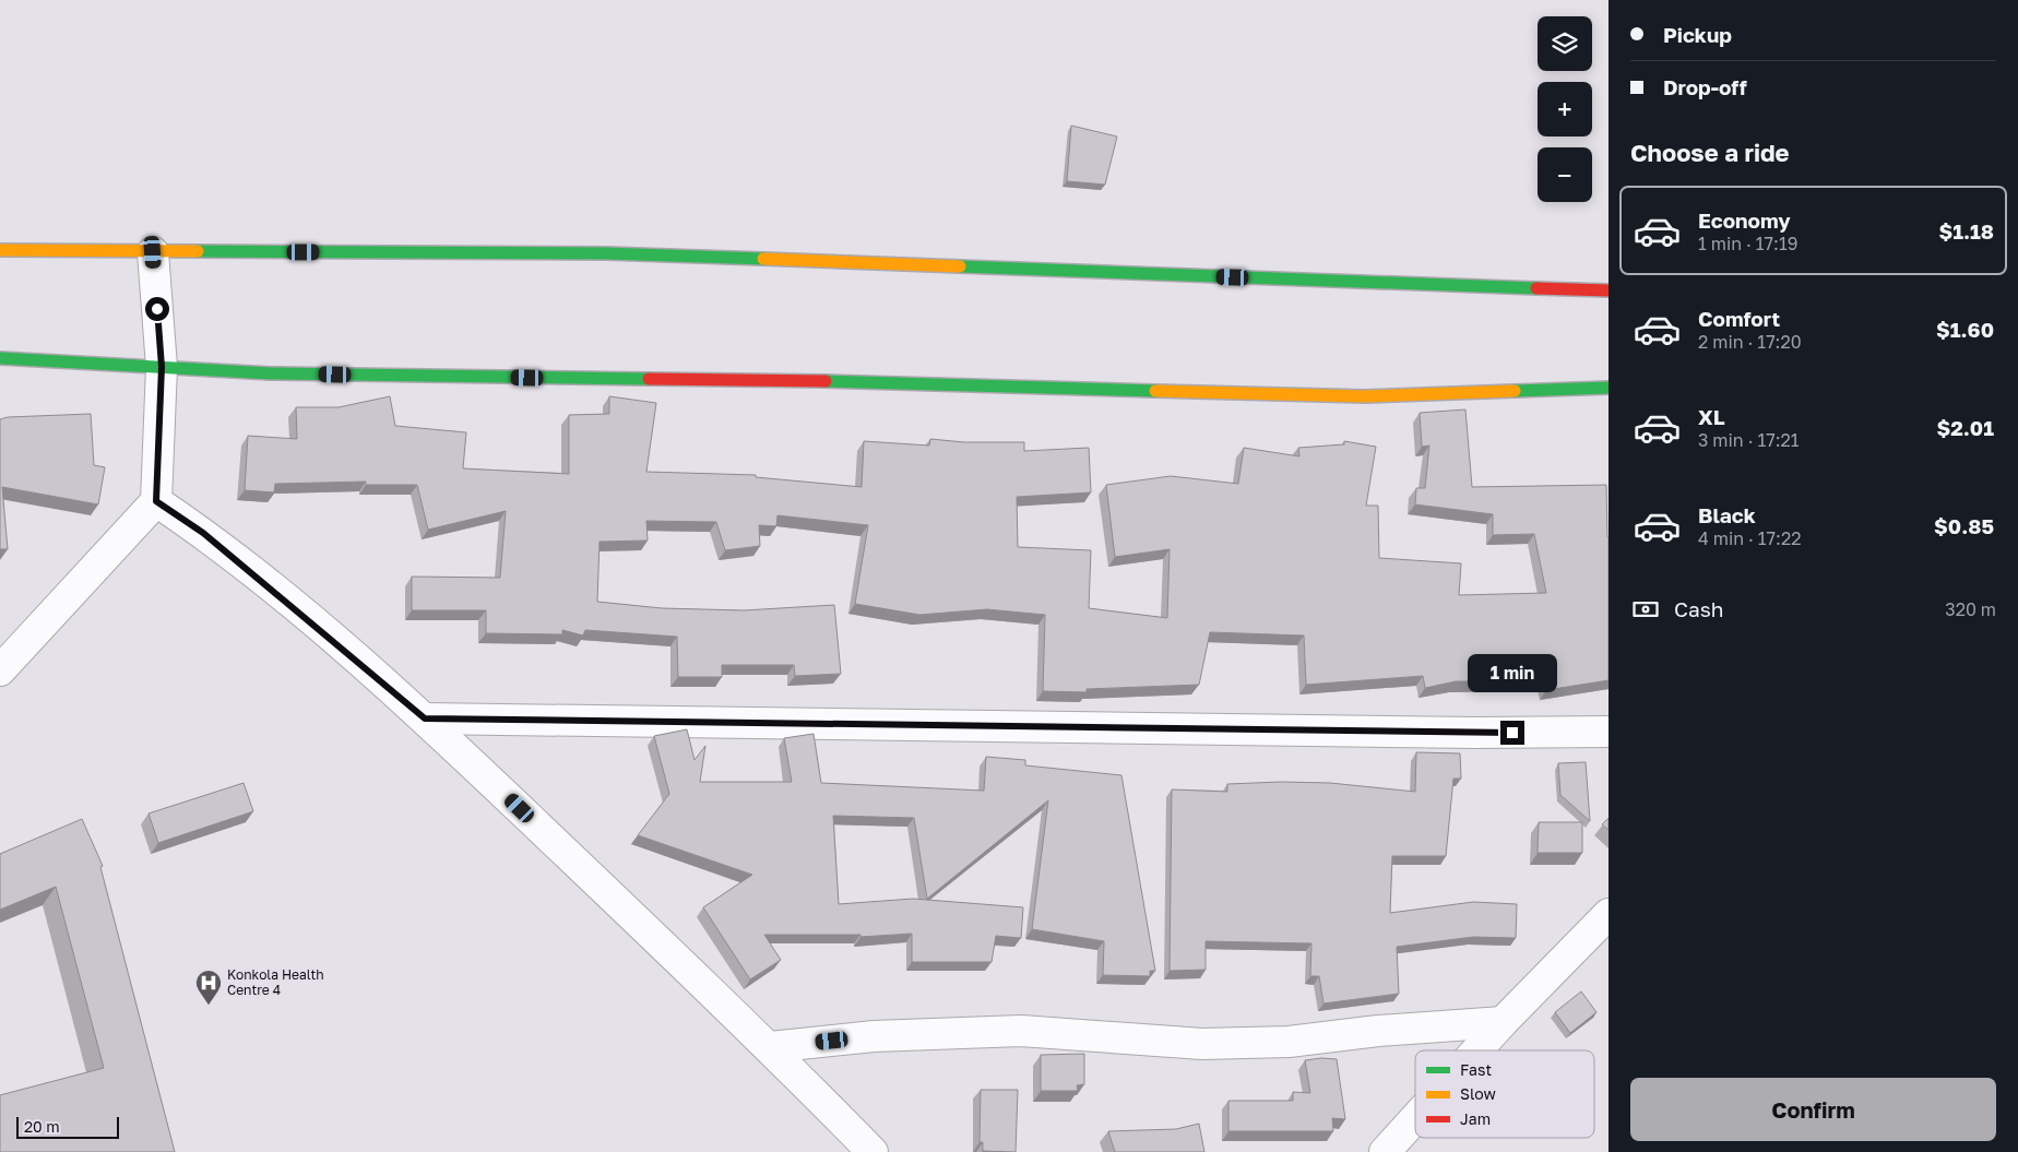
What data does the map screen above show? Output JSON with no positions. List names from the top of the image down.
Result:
{
  "places": {
    "hospital": ["Konkola Health Centre 4"]
  },
  "legend": ["Fast", "Slow", "Jam"],
  "scale_bar": "20 m",
  "page": {
    "banner": ["Pickup", "Drop-off"],
    "map_buttons": ["+", "−"],
    "heading": "Choose a ride",
    "list": [
      {
        "name": "Economy",
        "note": "1 min · 17:19",
        "value": "$1.18"
      },
      {
        "name": "Comfort",
        "note": "2 min · 17:20",
        "value": "$1.60"
      },
      {
        "name": "XL",
        "note": "3 min · 17:21",
        "value": "$2.01"
      },
      {
        "name": "Black",
        "note": "4 min · 17:22",
        "value": "$0.85"
      }
    ],
    "pay": ["Cash", "320 m"],
    "bubble": "1 min",
    "buttons": "Confirm",
    "scale": "20 m"
  }
}
